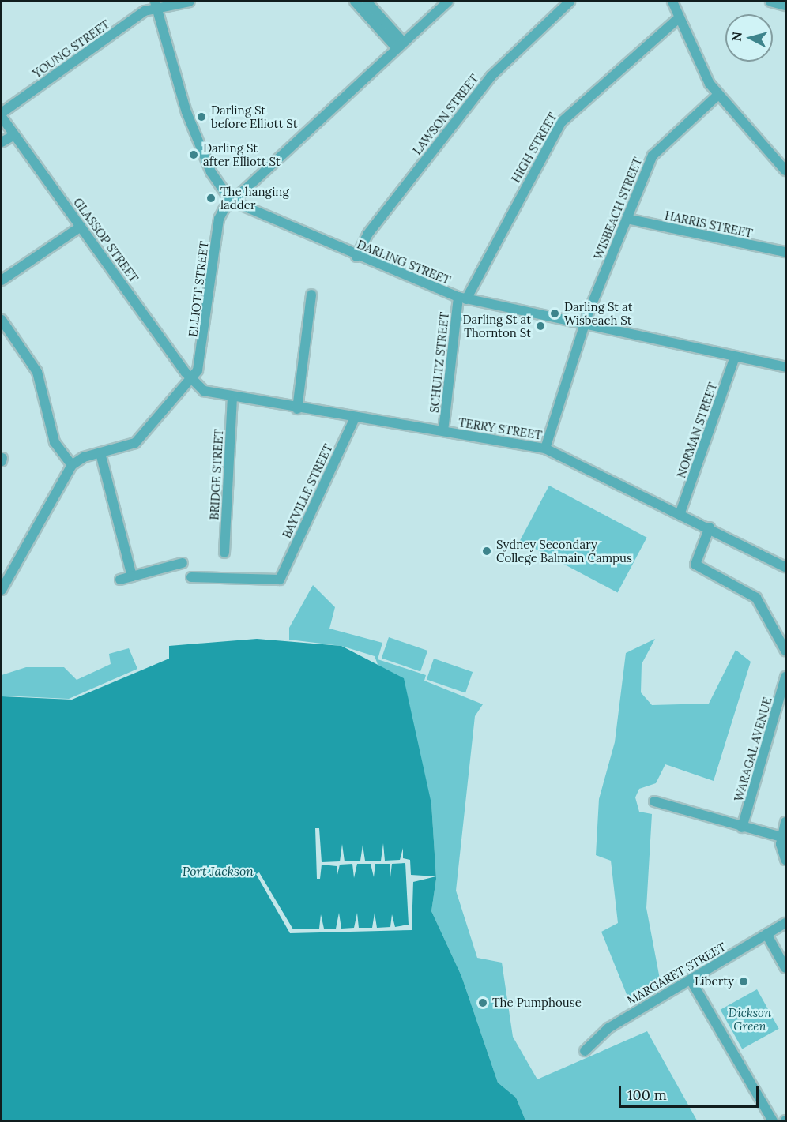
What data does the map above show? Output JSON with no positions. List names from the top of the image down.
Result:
{
  "streets": {
    "street": [
      "YOUNG STREET",
      "LAWSON STREET",
      "HIGH STREET",
      "WISBEACH STREET",
      "HARRIS STREET",
      "GLASSOP STREET",
      "DARLING STREET",
      "ELLIOTT STREET",
      "SCHULTZ STREET",
      "TERRY STREET",
      "NORMAN STREET",
      "BRIDGE STREET",
      "BAYVILLE STREET",
      "WARAGAL AVENUE",
      "MARGARET STREET"
    ]
  },
  "crossings": [
    ["YOUNG STREET", "GLASSOP STREET"],
    ["LAWSON STREET", "DARLING STREET"],
    ["HIGH STREET", "DARLING STREET"],
    ["HIGH STREET", "SCHULTZ STREET"],
    ["WISBEACH STREET", "HARRIS STREET"],
    ["WISBEACH STREET", "DARLING STREET"],
    ["WISBEACH STREET", "TERRY STREET"],
    ["GLASSOP STREET", "ELLIOTT STREET"],
    ["GLASSOP STREET", "TERRY STREET"],
    ["DARLING STREET", "ELLIOTT STREET"],
    ["DARLING STREET", "SCHULTZ STREET"],
    ["DARLING STREET", "NORMAN STREET"],
    ["ELLIOTT STREET", "TERRY STREET"],
    ["SCHULTZ STREET", "TERRY STREET"],
    ["TERRY STREET", "NORMAN STREET"],
    ["TERRY STREET", "BRIDGE STREET"],
    ["TERRY STREET", "BAYVILLE STREET"]
  ],
  "water": ["Port Jackson"],
  "parks": ["Dickson Green"],
  "places": [
    "Darling St before Elliott St",
    "Darling St after Elliott St",
    "The hanging ladder",
    "Darling St at Wisbeach St",
    "Darling St at Thornton St",
    "Sydney Secondary College Balmain Campus",
    "Liberty",
    "The Pumphouse"
  ],
  "scale_bar": "100 m",
  "north": "left"
}
